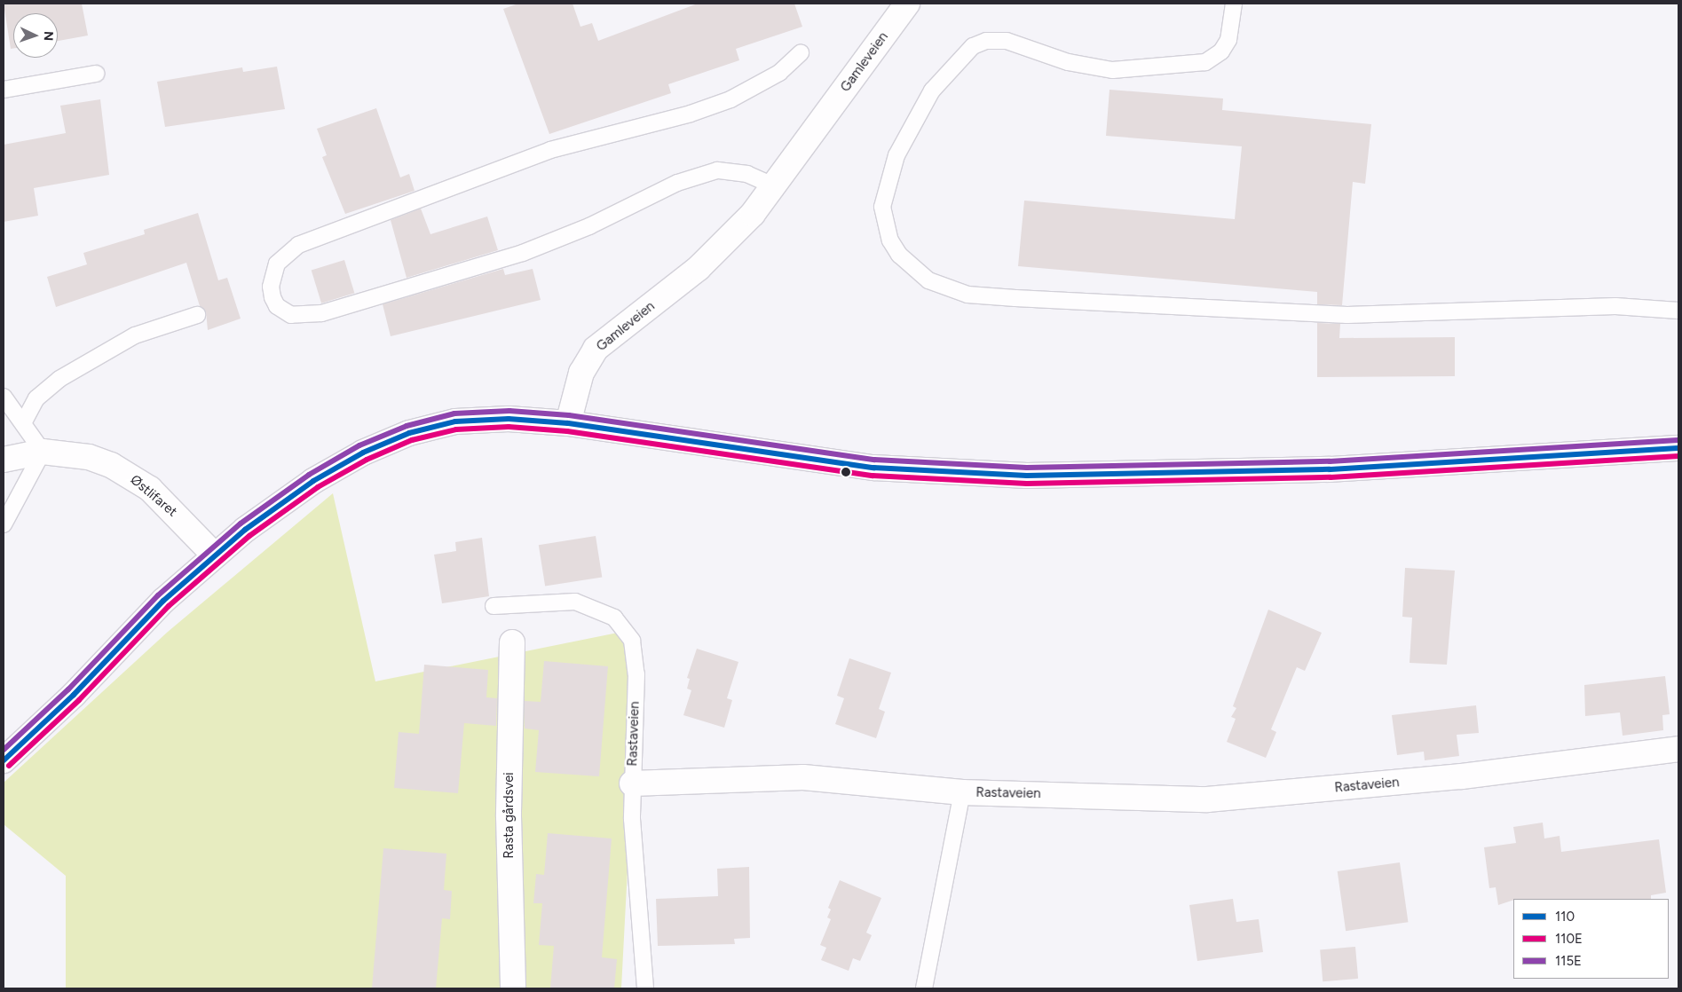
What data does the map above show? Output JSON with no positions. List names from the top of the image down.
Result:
{
  "streets": {
    "street": [
      "Gamleveien",
      "Østlifaret",
      "Rastaveien",
      "Rasta gårdsvei"
    ]
  },
  "lines": ["transit line 115E", "transit line 110", "transit line 110E"],
  "legend": ["110", "110E", "115E"],
  "north": "right"
}
